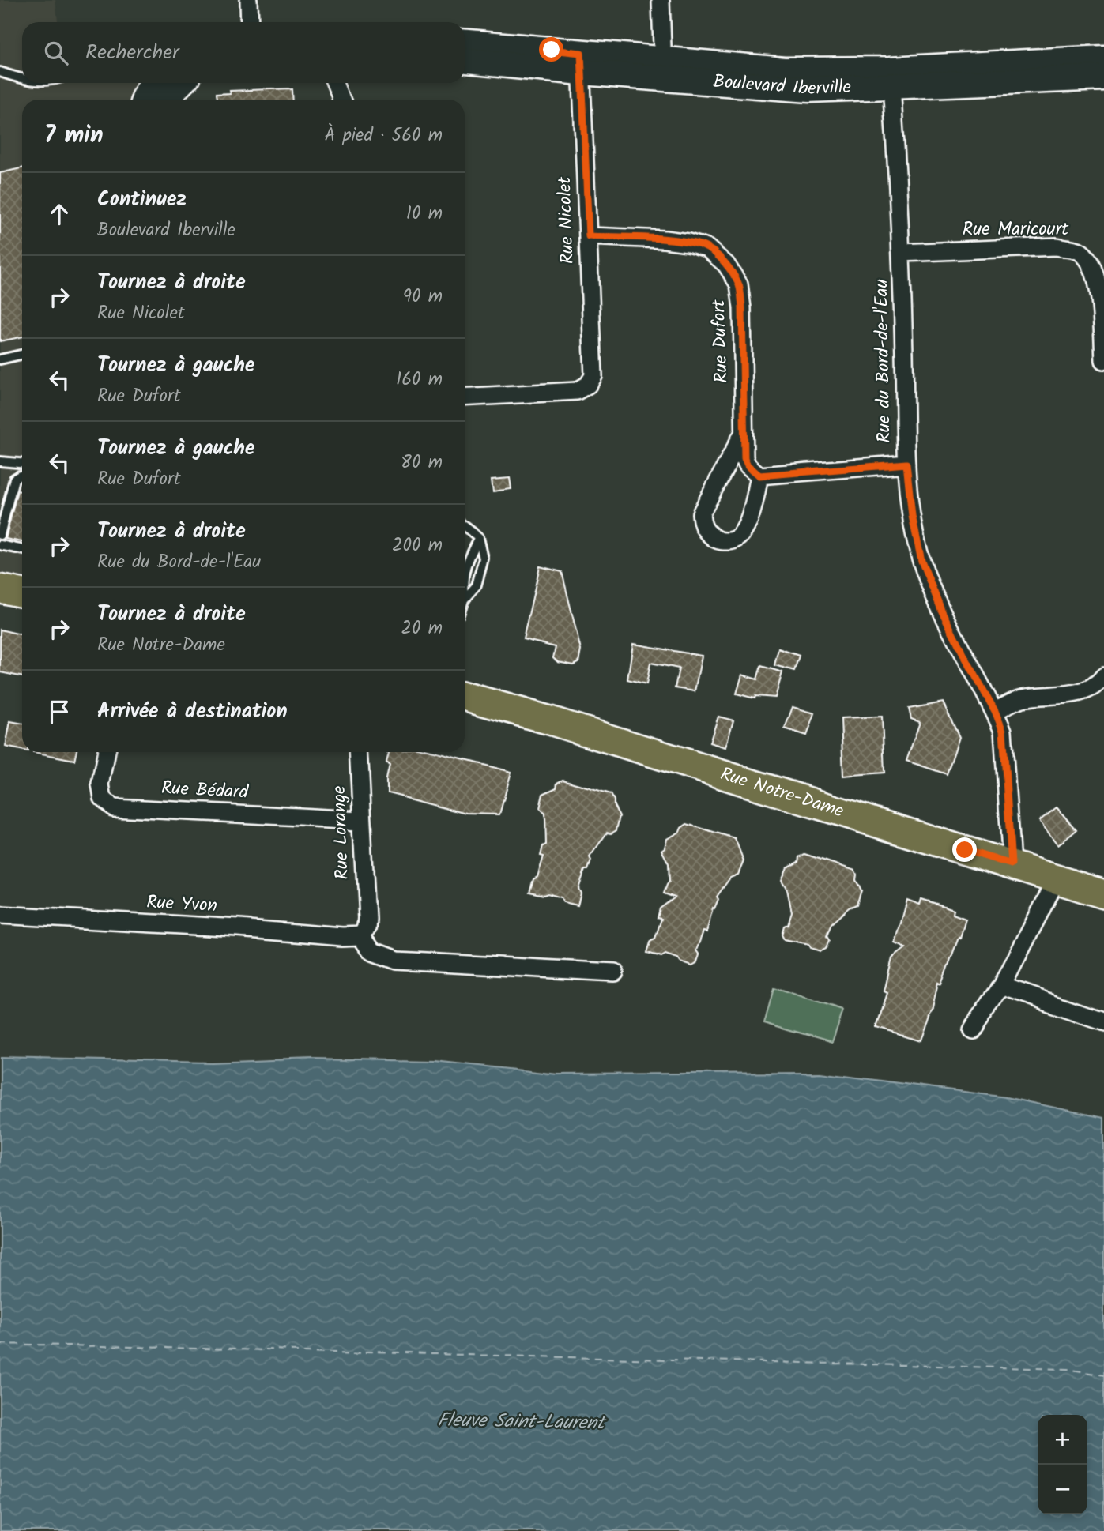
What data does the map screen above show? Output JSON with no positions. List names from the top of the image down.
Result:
{
  "streets": {
    "main road": ["Rue Notre-Dame"],
    "street": [
      "Boulevard Iberville",
      "Rue Nicolet",
      "Rue Maricourt",
      "Rue Dufort",
      "Rue du Bord-de-l'Eau",
      "Rue Bédard",
      "Rue Lorange",
      "Rue Yvon"
    ]
  },
  "crossings": [
    ["Boulevard Iberville", "Rue Nicolet"],
    ["Boulevard Iberville", "Rue du Bord-de-l'Eau"],
    ["Rue Nicolet", "Rue Dufort"],
    ["Rue Maricourt", "Rue du Bord-de-l'Eau"],
    ["Rue du Bord-de-l'Eau", "Rue Notre-Dame"],
    ["Rue Bédard", "Rue Lorange"],
    ["Rue Lorange", "Rue Yvon"]
  ],
  "water": ["Fleuve Saint-Laurent"],
  "page": {
    "search": "Rechercher",
    "heading": ["7 min", "À pied · 560 m"],
    "list": [
      ["Continuez", "Boulevard Iberville", "10 m"],
      ["Tournez à droite", "Rue Nicolet", "90 m"],
      ["Tournez à gauche", "Rue Dufort", "160 m"],
      ["Tournez à gauche", "Rue Dufort", "80 m"],
      ["Tournez à droite", "Rue du Bord-de-l'Eau", "200 m"],
      ["Tournez à droite", "Rue Notre-Dame", "20 m"],
      "Arrivée à destination"
    ],
    "map_buttons": ["+", "−"]
  }
}
